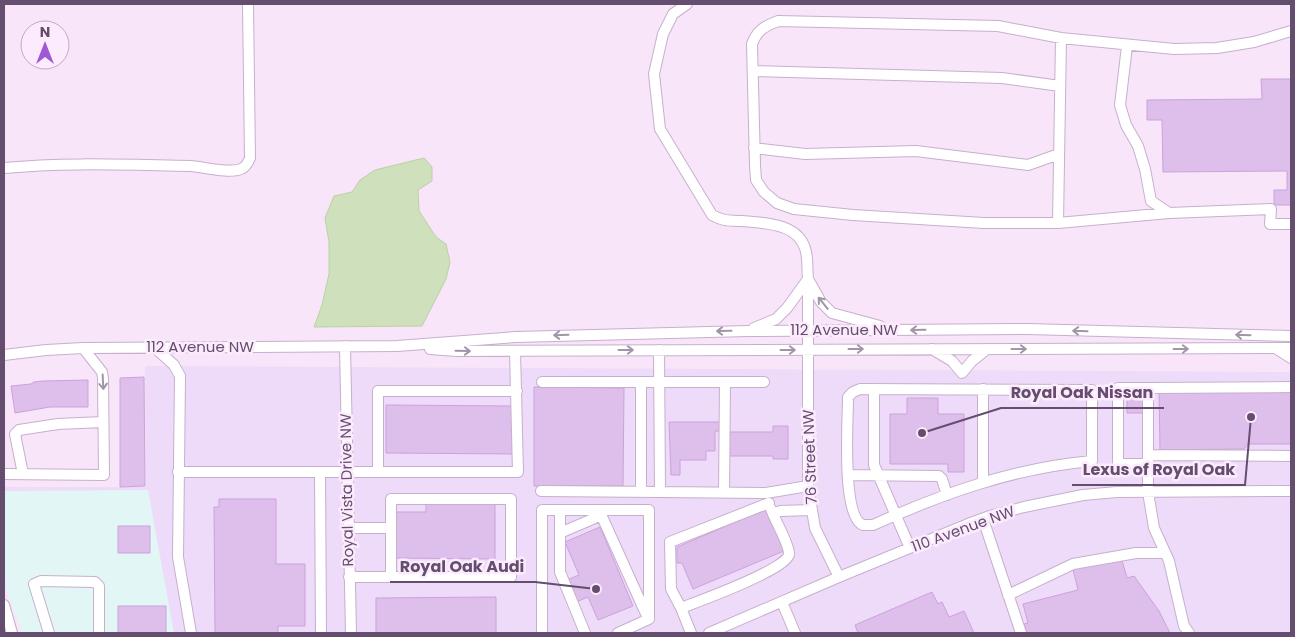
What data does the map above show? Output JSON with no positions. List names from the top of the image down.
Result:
{
  "streets": {
    "street": [
      "112 Avenue NW",
      "76 Street NW",
      "Royal Vista Drive NW",
      "110 Avenue NW"
    ]
  },
  "crossings": [
    ["112 Avenue NW", "76 Street NW"],
    ["112 Avenue NW", "Royal Vista Drive NW"],
    ["76 Street NW", "110 Avenue NW"]
  ],
  "places": ["Lexus of Royal Oak", "Royal Oak Nissan", "Royal Oak Audi"],
  "north": "top"
}
